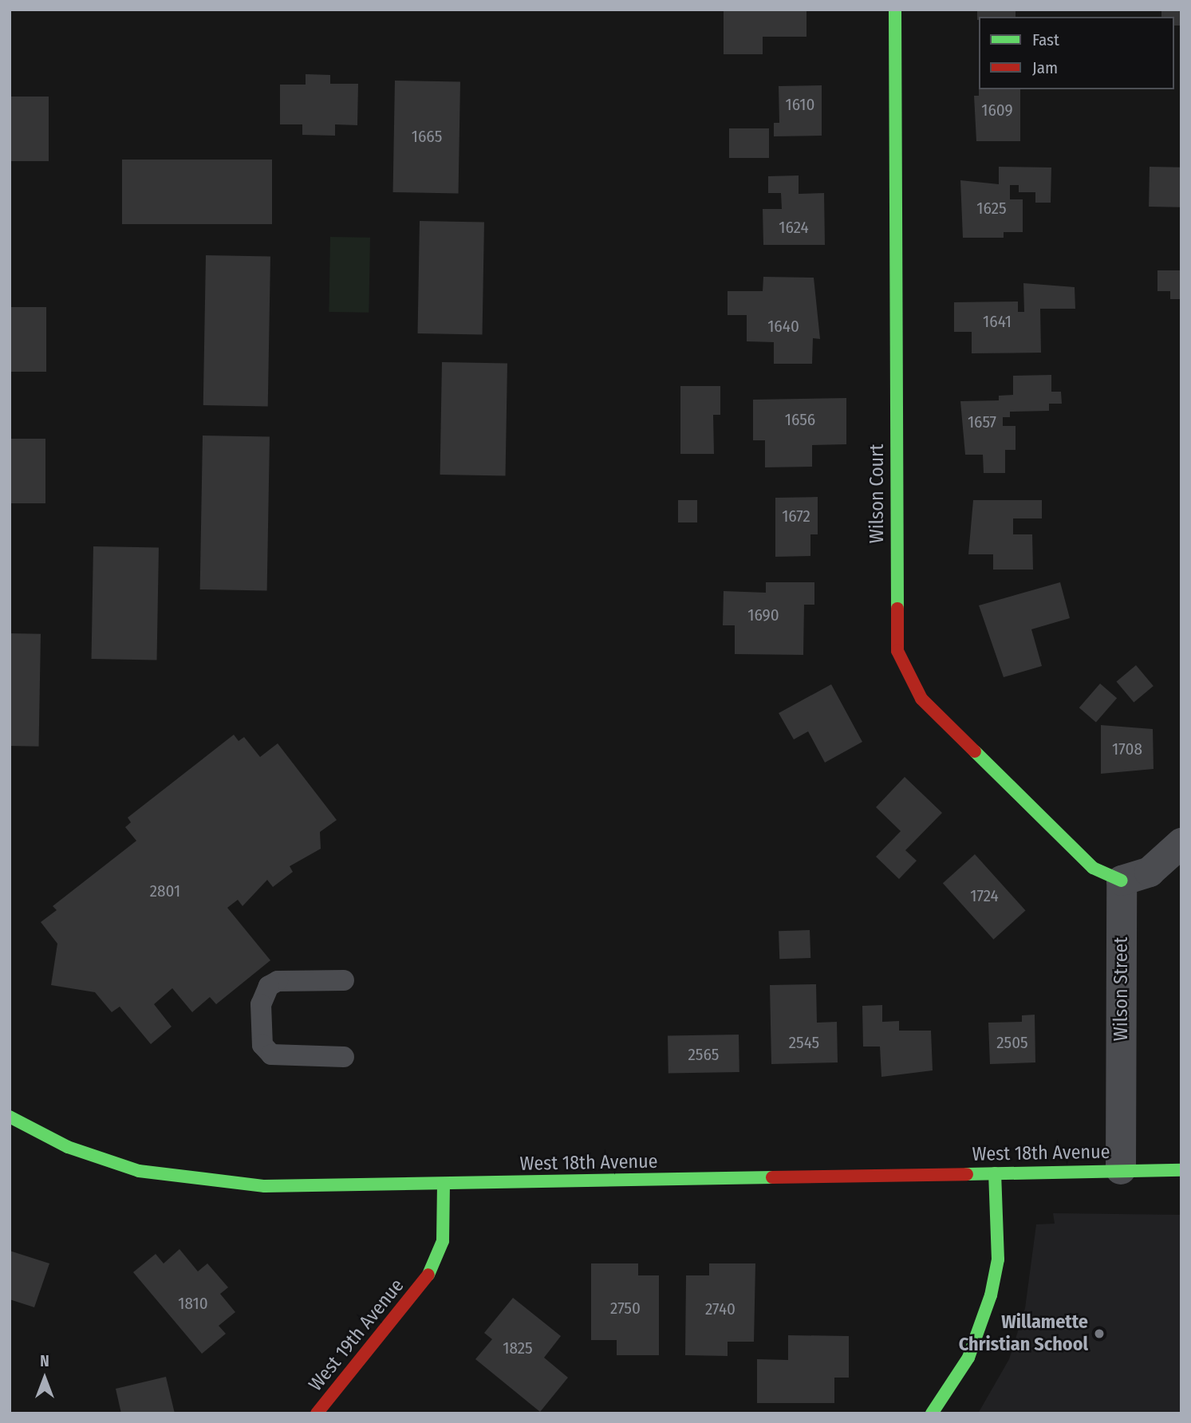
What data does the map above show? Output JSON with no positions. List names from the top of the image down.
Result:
{
  "streets": {
    "street": [
      "Wilson Court",
      "Wilson Street",
      "West 18th Avenue",
      "West 19th Avenue"
    ]
  },
  "crossings": [
    ["Wilson Court", "Wilson Street"],
    ["Wilson Street", "West 18th Avenue"],
    ["West 18th Avenue", "West 19th Avenue"]
  ],
  "places": ["Willamette Christian School"],
  "house_numbers": [
    "1610",
    "1609",
    "1665",
    "1625",
    "1624",
    "1641",
    "1640",
    "1656",
    "1657",
    "1672",
    "1690",
    "1708",
    "2801",
    "1724",
    "2545",
    "2505",
    "2565",
    "1810",
    "2750",
    "2740",
    "1825"
  ],
  "legend": ["Fast", "Jam"],
  "north": "top"
}
